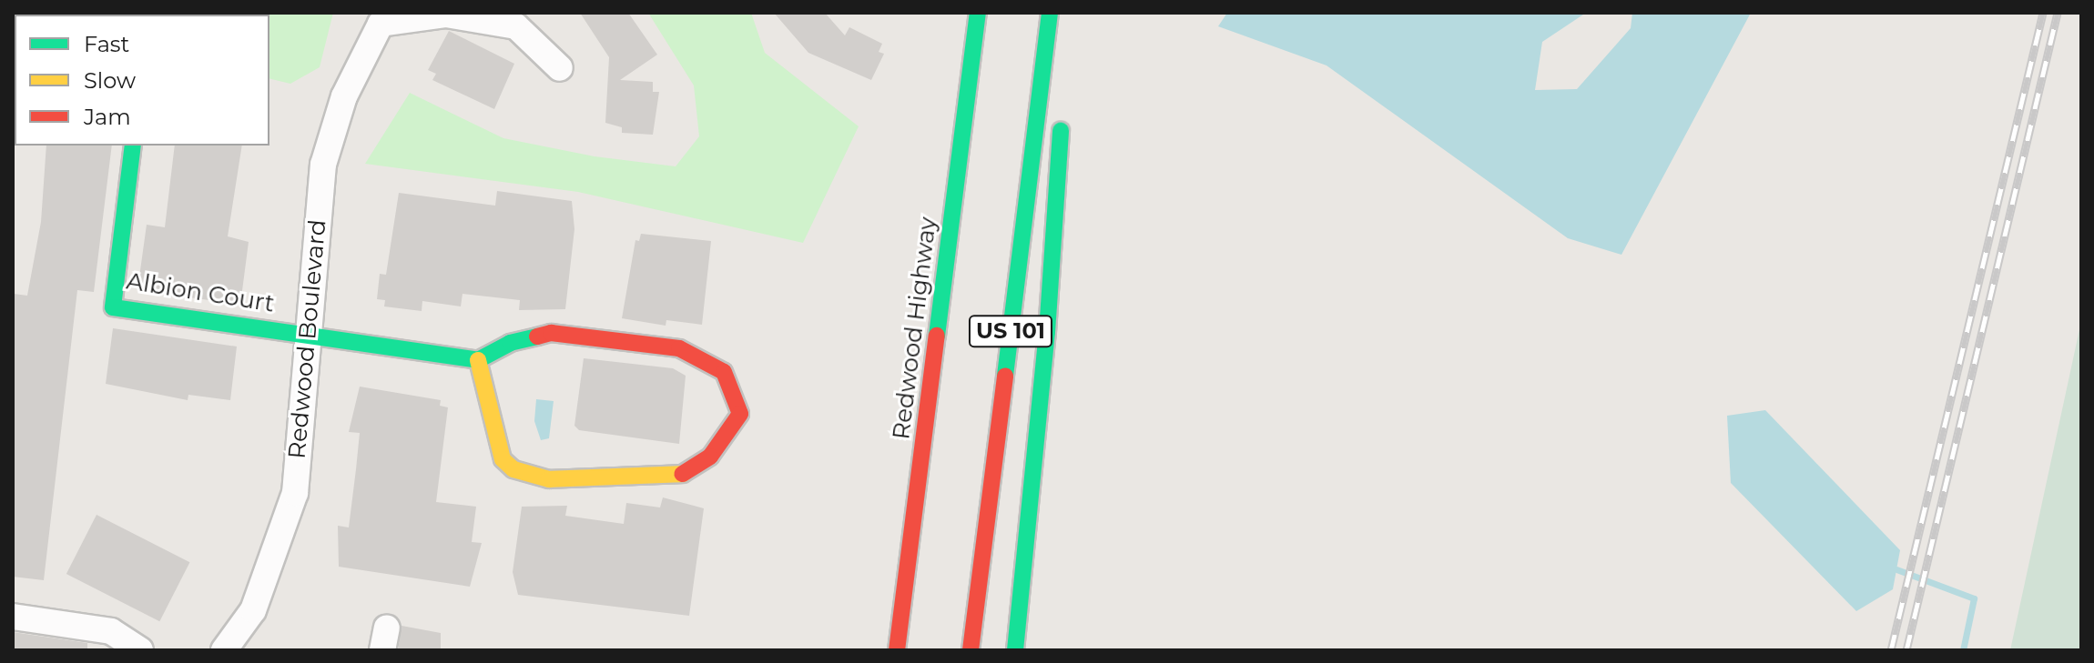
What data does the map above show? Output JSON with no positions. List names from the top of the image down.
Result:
{
  "streets": {
    "main road": ["Albion Court", "Redwood Highway", "US 101"],
    "street": ["Redwood Boulevard"]
  },
  "crossings": [
    ["Albion Court", "Redwood Boulevard"]
  ],
  "legend": ["Fast", "Slow", "Jam"]
}
